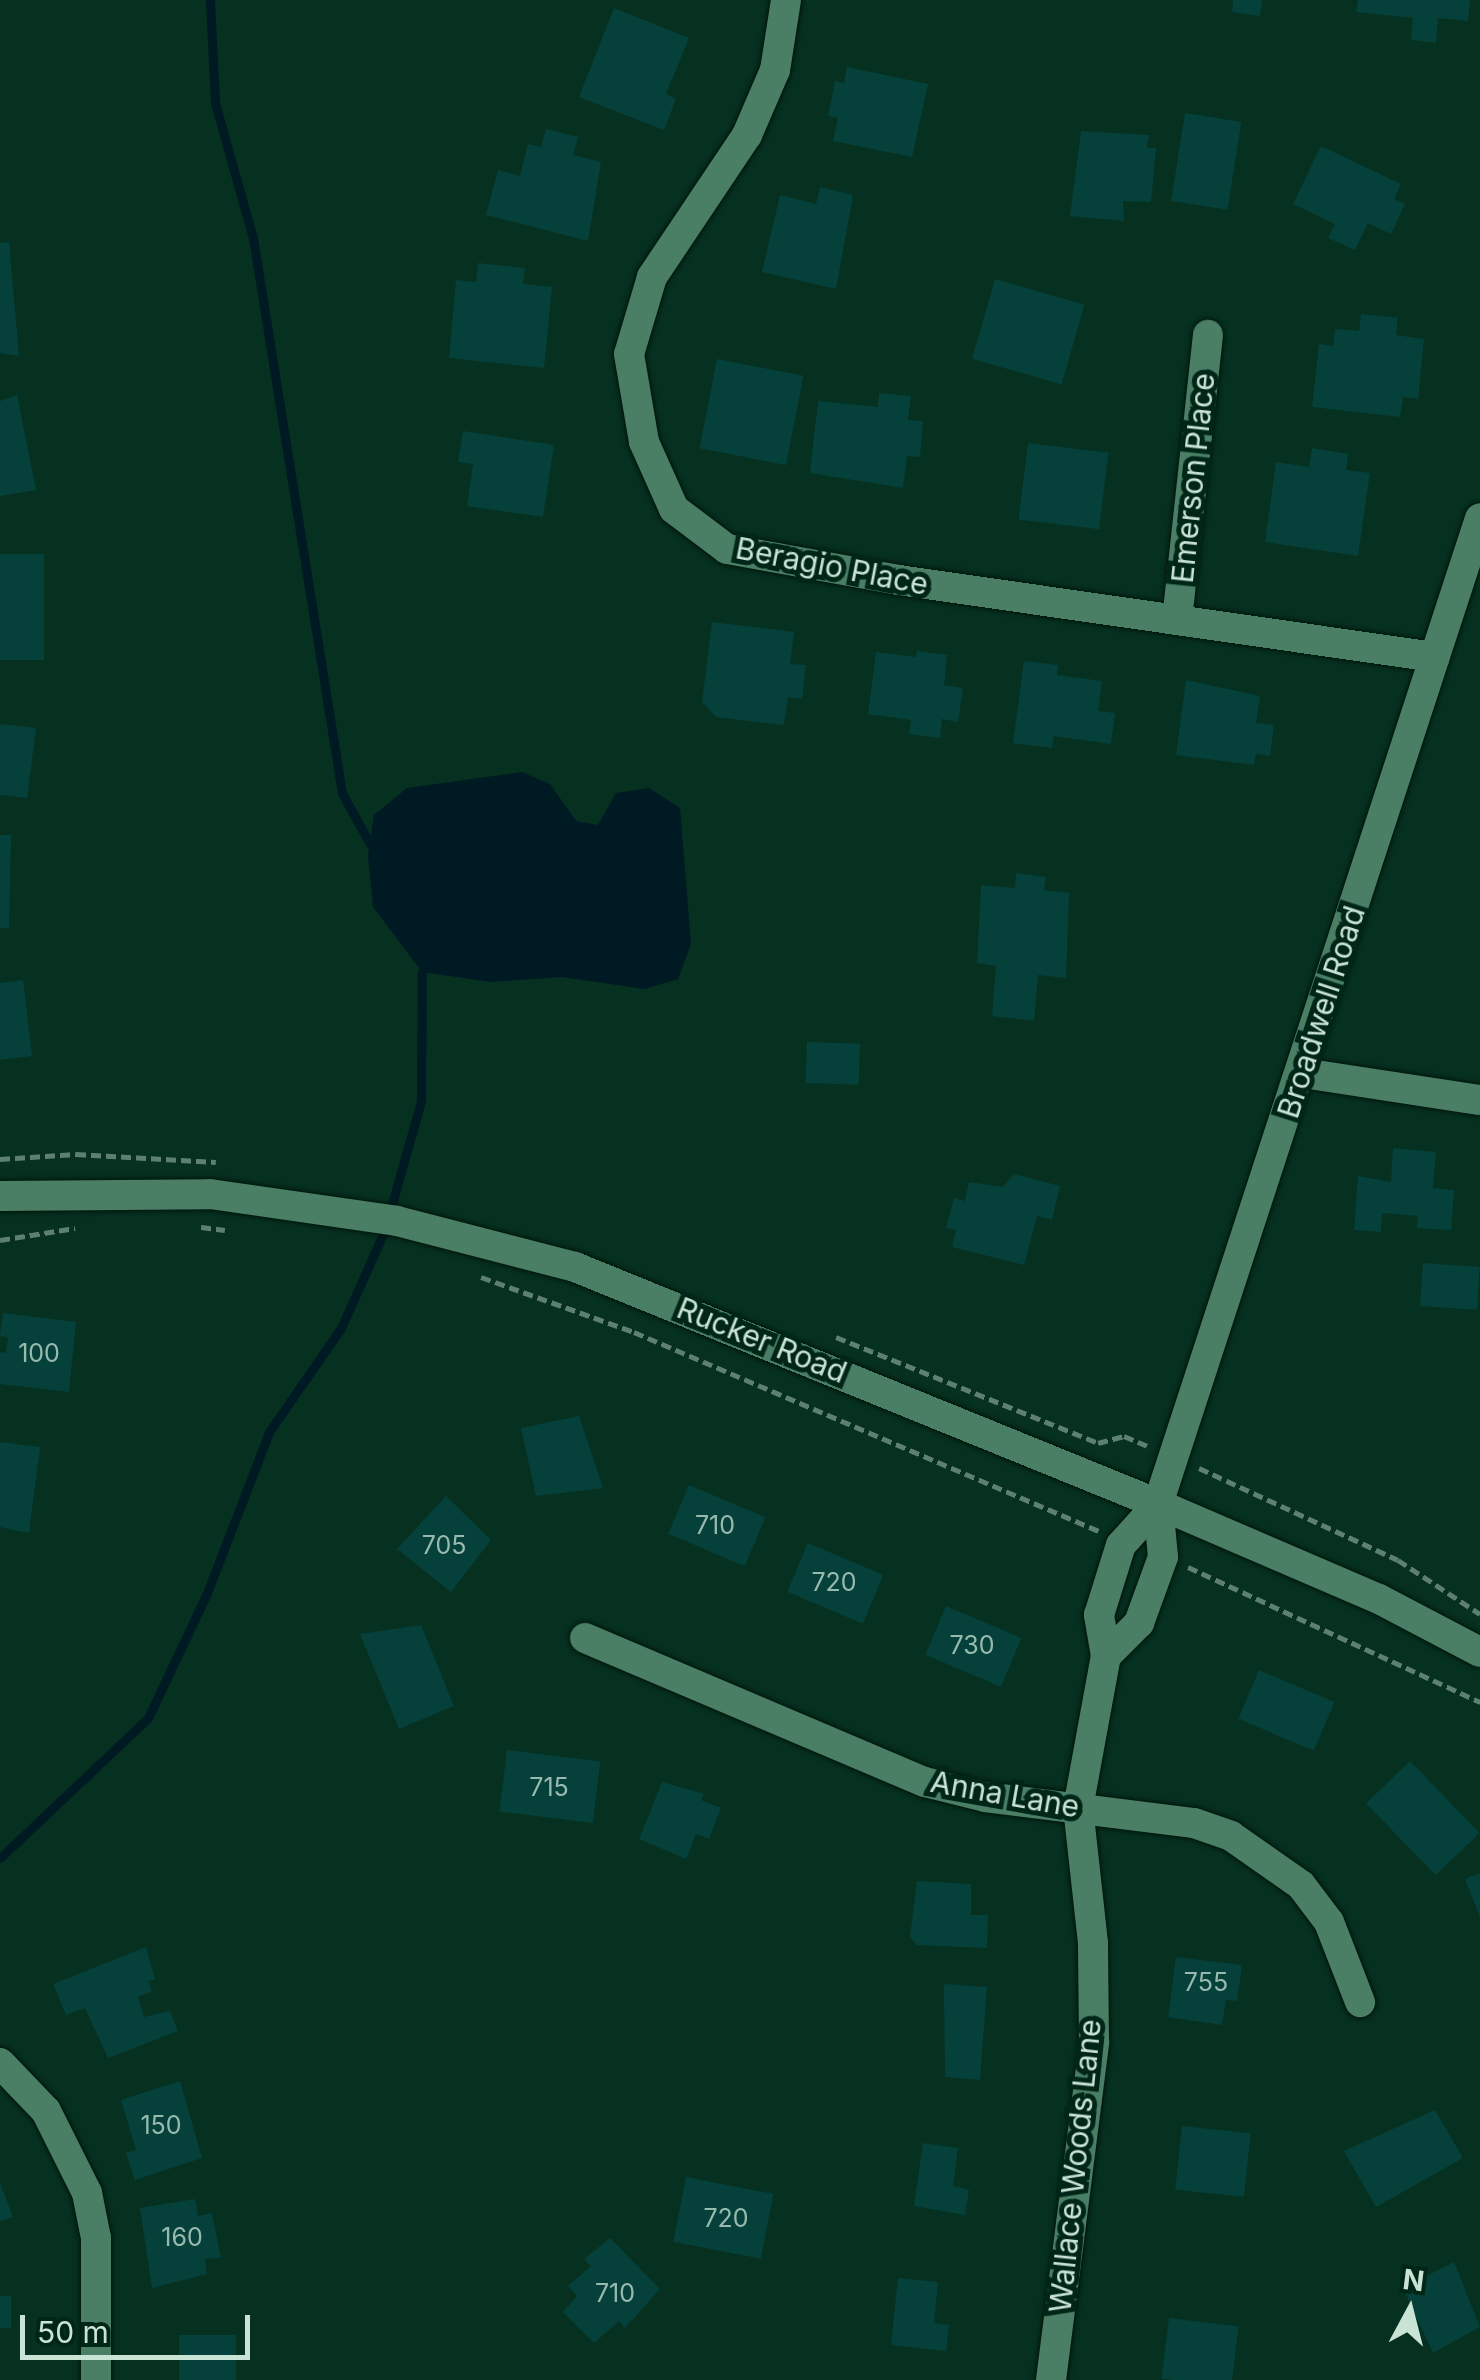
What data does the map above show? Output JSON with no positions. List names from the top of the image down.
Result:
{
  "streets": {
    "street": [
      "Emerson Place",
      "Beragio Place",
      "Broadwell Road",
      "Rucker Road",
      "Anna Lane",
      "Wallace Woods Lane"
    ]
  },
  "crossings": [
    ["Emerson Place", "Beragio Place"],
    ["Beragio Place", "Broadwell Road"],
    ["Broadwell Road", "Rucker Road"],
    ["Broadwell Road", "Wallace Woods Lane"],
    ["Rucker Road", "Wallace Woods Lane"],
    ["Anna Lane", "Wallace Woods Lane"]
  ],
  "house_numbers": [
    "100",
    "710",
    "705",
    "720",
    "730",
    "715",
    "755",
    "150",
    "720",
    "160",
    "710"
  ],
  "scale_bar": "50 m",
  "north": "top"
}
